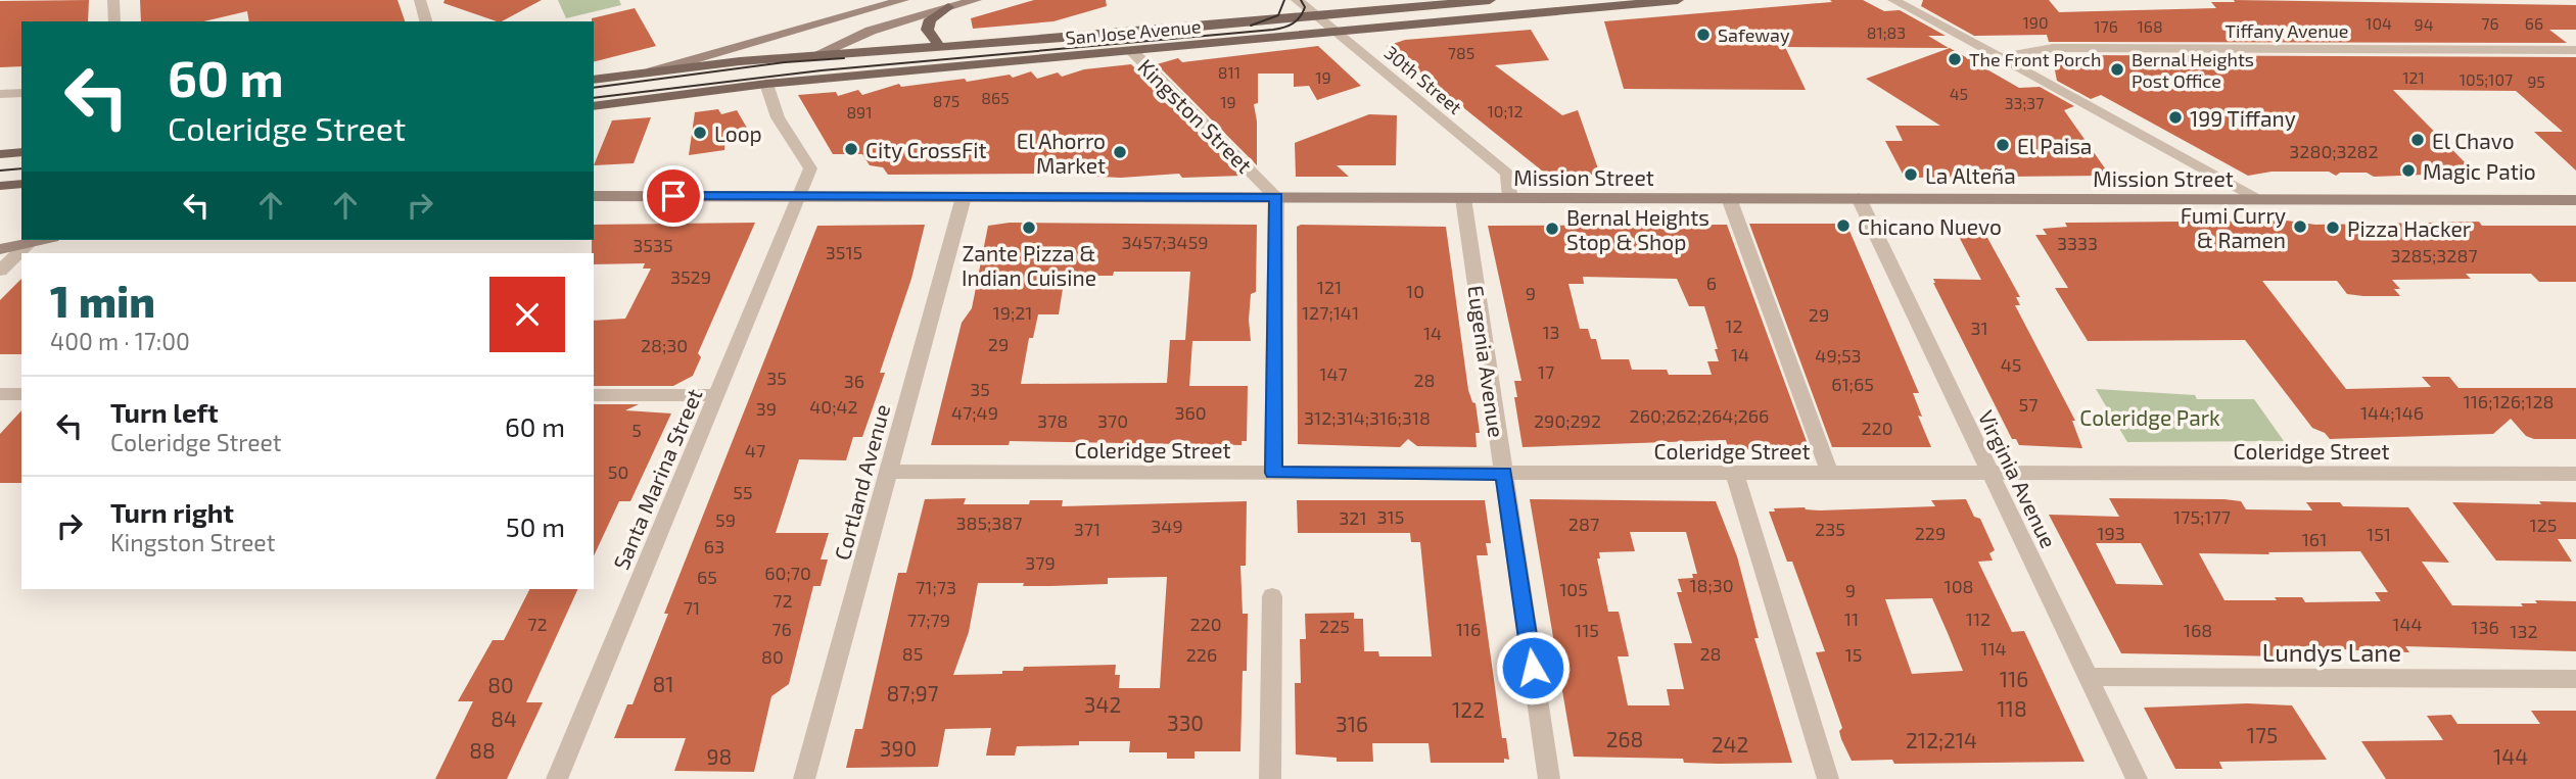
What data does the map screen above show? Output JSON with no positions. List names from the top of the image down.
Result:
{
  "streets": {
    "main road": ["San Jose Avenue", "Mission Street"],
    "street": [
      "Tiffany Avenue",
      "30th Street",
      "Kingston Street",
      "Eugenia Avenue",
      "Coleridge Street",
      "Santa Marina Street",
      "Virginia Avenue",
      "Cortland Avenue",
      "Lundys Lane"
    ]
  },
  "crossings": [
    ["San Jose Avenue", "30th Street"],
    ["San Jose Avenue", "Kingston Street"],
    ["San Jose Avenue", "Santa Marina Street"],
    ["30th Street", "Mission Street"],
    ["Kingston Street", "Mission Street"],
    ["Mission Street", "Eugenia Avenue"],
    ["Mission Street", "Santa Marina Street"],
    ["Mission Street", "Virginia Avenue"],
    ["Mission Street", "Cortland Avenue"],
    ["Eugenia Avenue", "Coleridge Street"],
    ["Coleridge Street", "Virginia Avenue"],
    ["Coleridge Street", "Cortland Avenue"],
    ["Virginia Avenue", "Lundys Lane"]
  ],
  "parks": ["Coleridge Park"],
  "places": [
    "Safeway",
    "The Front Porch",
    "Bernal Heights Post Office",
    "199 Tiffany",
    "Loop",
    "El Chavo",
    "El Paisa",
    "City CrossFit",
    "El Ahorro Market",
    "Magic Patio",
    "La Alteña",
    "Chicano Nuevo",
    "Fumi Curry & Ramen",
    "Zante Pizza & Indian Cuisine",
    "Pizza Hacker",
    "Bernal Heights Stop & Shop"
  ],
  "house_numbers": [
    "190",
    "104",
    "76",
    "66",
    "94",
    "176",
    "168",
    "81;83",
    "785",
    "811",
    "19",
    "121",
    "105;107",
    "95",
    "45",
    "865",
    "875",
    "19",
    "33;37",
    "10;12",
    "891",
    "3280;3282",
    "3457;3459",
    "3333",
    "3535",
    "3515",
    "3285;3287",
    "3529",
    "6",
    "121",
    "10",
    "9",
    "19;21",
    "127;141",
    "29",
    "12",
    "31",
    "13",
    "14",
    "29",
    "28;30",
    "14",
    "49;53",
    "45",
    "17",
    "147",
    "35",
    "28",
    "36",
    "61;65",
    "35",
    "116;126;128",
    "57",
    "40;42",
    "39",
    "47;49",
    "360",
    "144;146",
    "260;262;264;266",
    "312;314;316;318",
    "378",
    "370",
    "290;292",
    "220",
    "5",
    "47",
    "50",
    "55",
    "315",
    "175;177",
    "321",
    "59",
    "385;387",
    "287",
    "125",
    "349",
    "371",
    "235",
    "229",
    "193",
    "151",
    "161",
    "63",
    "379",
    "60;70",
    "65",
    "18;30",
    "108",
    "71;73",
    "105",
    "9",
    "72",
    "71",
    "11",
    "112",
    "77;79",
    "72",
    "220",
    "144",
    "225",
    "136",
    "76",
    "116",
    "115",
    "168",
    "132",
    "114",
    "85",
    "28",
    "226",
    "15",
    "80",
    "116",
    "81",
    "80",
    "87;97",
    "342",
    "118",
    "122",
    "84",
    "330",
    "316",
    "175",
    "268",
    "212;214",
    "242",
    "390",
    "88",
    "98",
    "144"
  ],
  "page": {
    "turn": ["60 m", "Coleridge Street"],
    "heading": ["1 min", "400 m · 17:00"],
    "list": [
      {
        "name": "Turn left",
        "note": "Coleridge Street",
        "value": "60 m"
      },
      {
        "name": "Turn right",
        "note": "Kingston Street",
        "value": "50 m"
      }
    ]
  }
}
